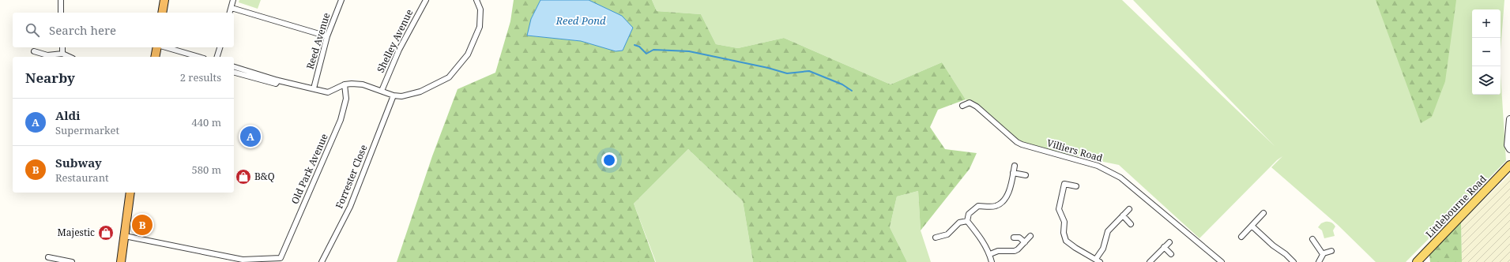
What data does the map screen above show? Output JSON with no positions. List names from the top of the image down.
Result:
{
  "streets": {
    "main road": ["Littlebourne Road"],
    "street": [
      "Reed Avenue",
      "Shelley Avenue",
      "Villiers Road",
      "Old Park Avenue",
      "Forrester Close"
    ]
  },
  "water": ["Reed Pond"],
  "places": {
    "shop": ["B&Q", "Majestic"]
  },
  "page": {
    "map_buttons": ["+", "−"],
    "search": "Search here",
    "heading": ["Nearby", "2 results"],
    "list": [
      {
        "mark": "A",
        "name": "Aldi",
        "note": "Supermarket",
        "value": "440 m"
      },
      {
        "mark": "B",
        "name": "Subway",
        "note": "Restaurant",
        "value": "580 m"
      }
    ],
    "pins": ["A", "B"]
  }
}
